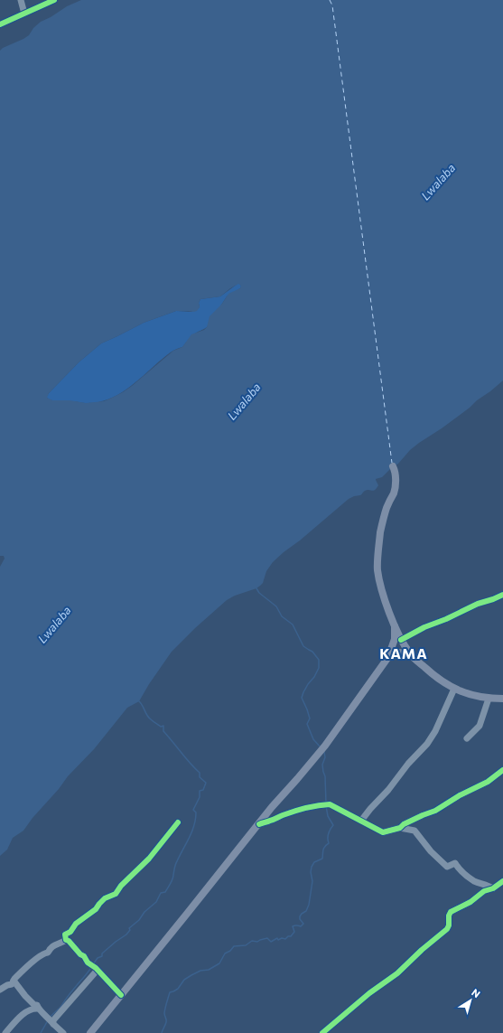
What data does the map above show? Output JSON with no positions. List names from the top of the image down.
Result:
{
  "districts": ["KAMA"],
  "water": ["Lwalaba"],
  "north": "top right"
}
